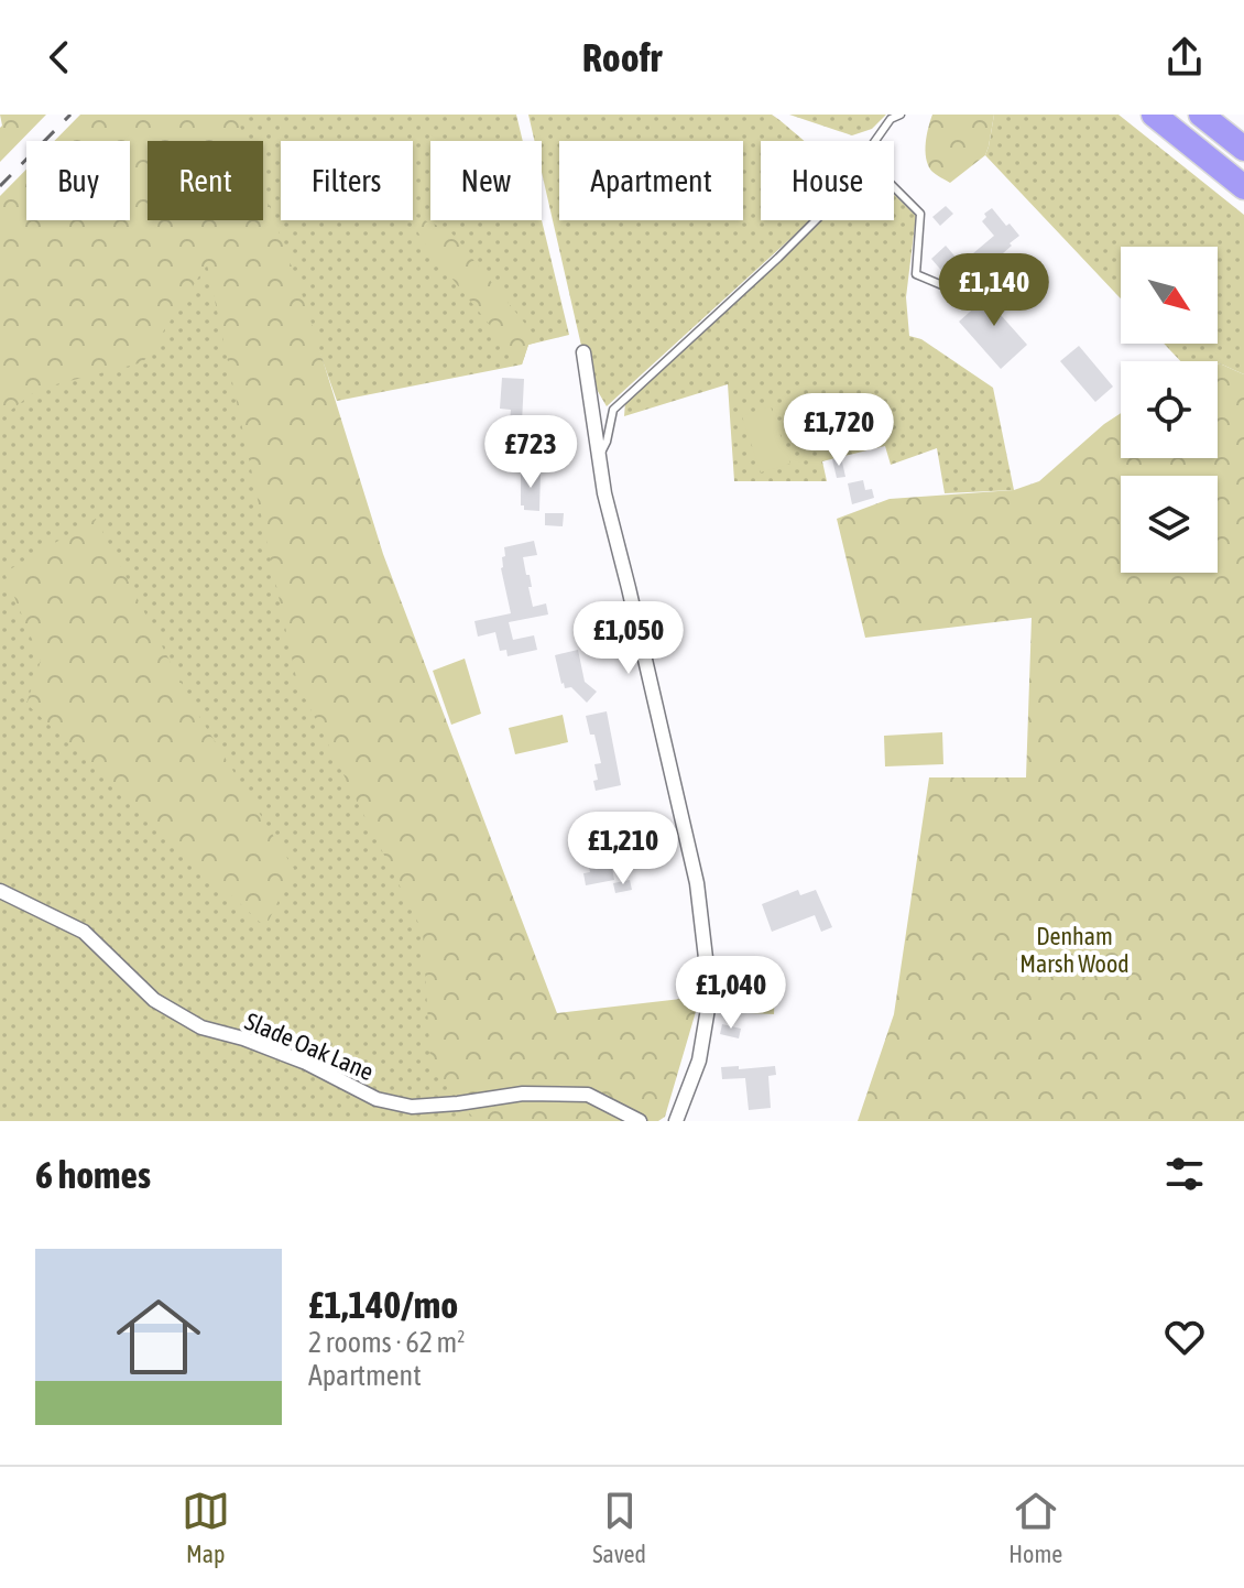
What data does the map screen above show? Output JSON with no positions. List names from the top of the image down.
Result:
{
  "streets": {
    "street": ["Slade Oak Lane"]
  },
  "parks": ["Denham Marsh Wood"],
  "north": "bottom right",
  "page": {
    "header": "Roofr",
    "chip": [
      "Buy",
      "Rent",
      "Filters",
      "New",
      "Apartment",
      "House"
    ],
    "price": [
      "£1,140",
      "£1,720",
      "£723",
      "£1,050",
      "£1,210",
      "£1,040"
    ],
    "heading": "6 homes",
    "list": [
      {
        "name": "£1,140/mo",
        "note": "2 rooms · 62 m² · Apartment"
      }
    ],
    "tabs": ["Map", "Saved", "Home"]
  }
}
